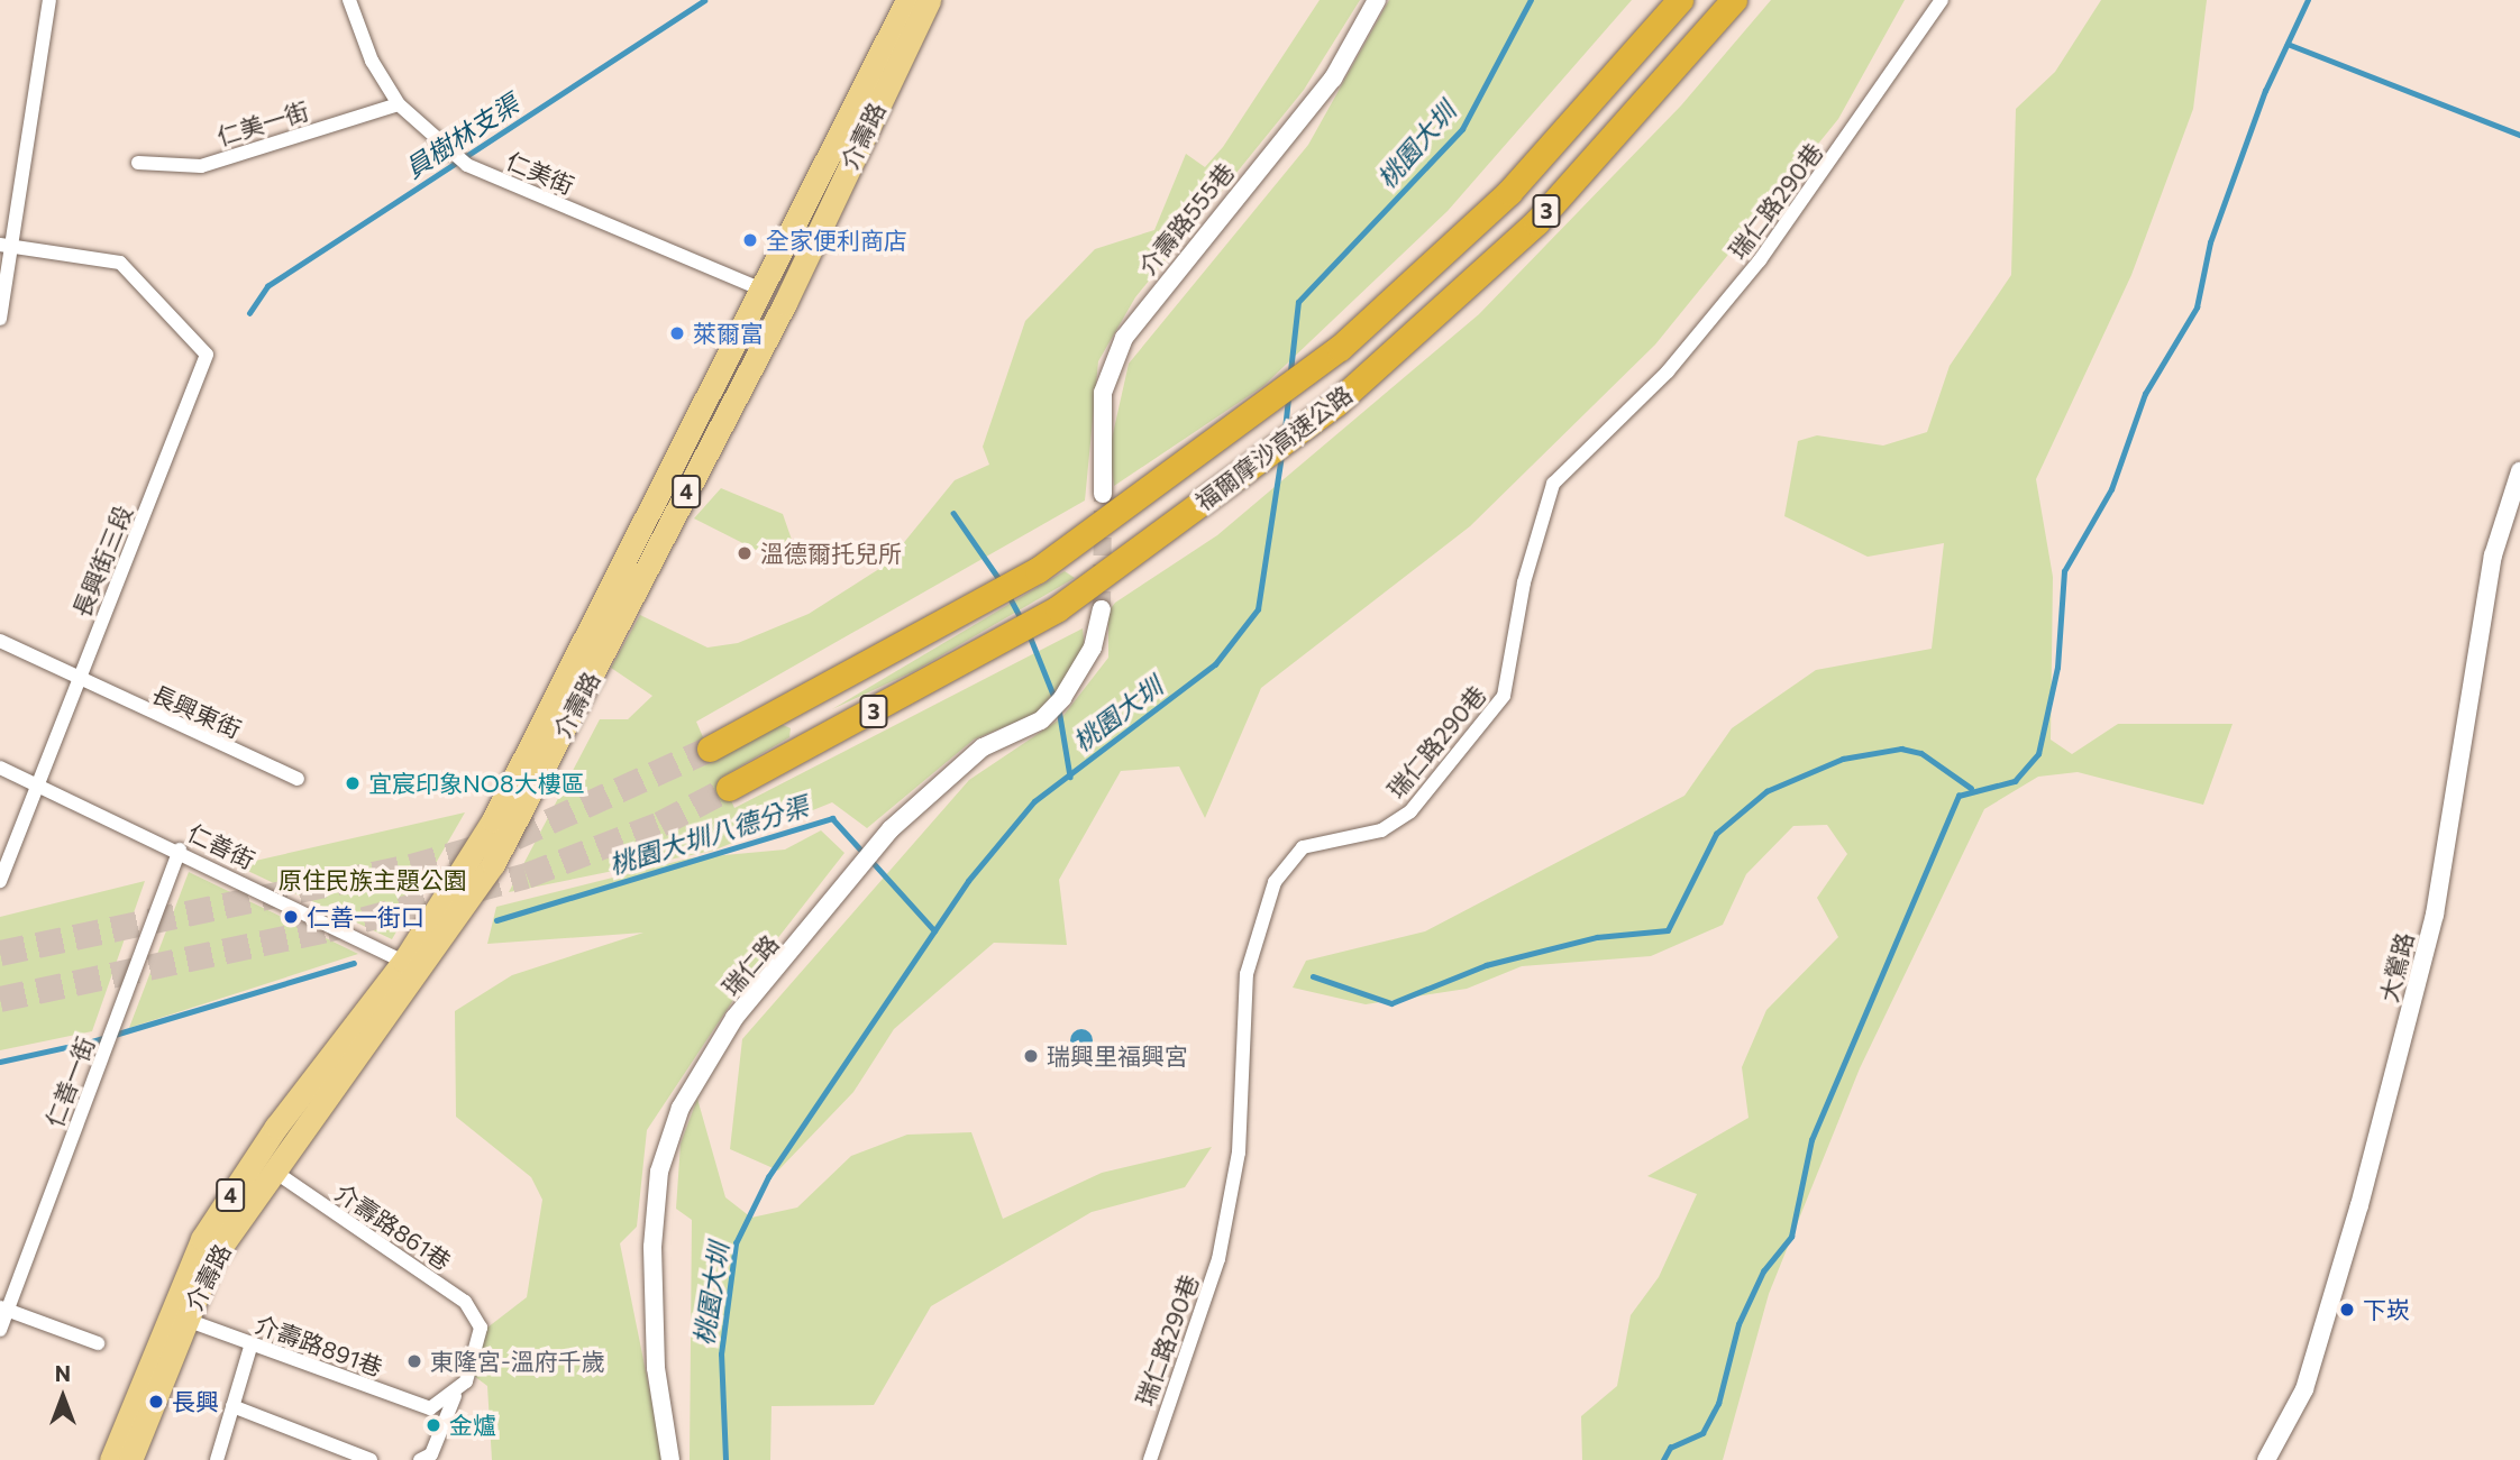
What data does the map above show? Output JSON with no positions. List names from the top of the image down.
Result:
{
  "streets": {
    "highway": ["3", "福爾摩沙高速公路"],
    "main road": ["介壽路", "4"],
    "street": [
      "仁美一街",
      "仁美街",
      "瑞仁路290巷",
      "介壽路555巷",
      "長興街三段",
      "長興東街",
      "仁善街",
      "瑞仁路",
      "大鶯路",
      "仁善一街",
      "介壽路861巷",
      "介壽路891巷"
    ]
  },
  "crossings": [
    ["仁美一街", "仁美街"],
    ["介壽路", "仁美街"],
    ["介壽路", "仁善街"],
    ["介壽路", "介壽路861巷"],
    ["介壽路", "介壽路891巷"],
    ["長興街三段", "長興東街"],
    ["長興街三段", "仁善街"],
    ["仁善街", "仁善一街"],
    ["介壽路861巷", "介壽路891巷"]
  ],
  "water": ["員樹林支渠", "桃園大圳", "桃園大圳八德分渠"],
  "parks": ["原住民族主題公園"],
  "places": [
    "全家便利商店",
    "萊爾富",
    "溫德爾托兒所",
    "宜宸印象NO8大樓區",
    "仁善一街口",
    "瑞興里福興宮",
    "下崁",
    "東隆宮-溫府千歲",
    "長興",
    "金爐"
  ],
  "north": "top"
}
